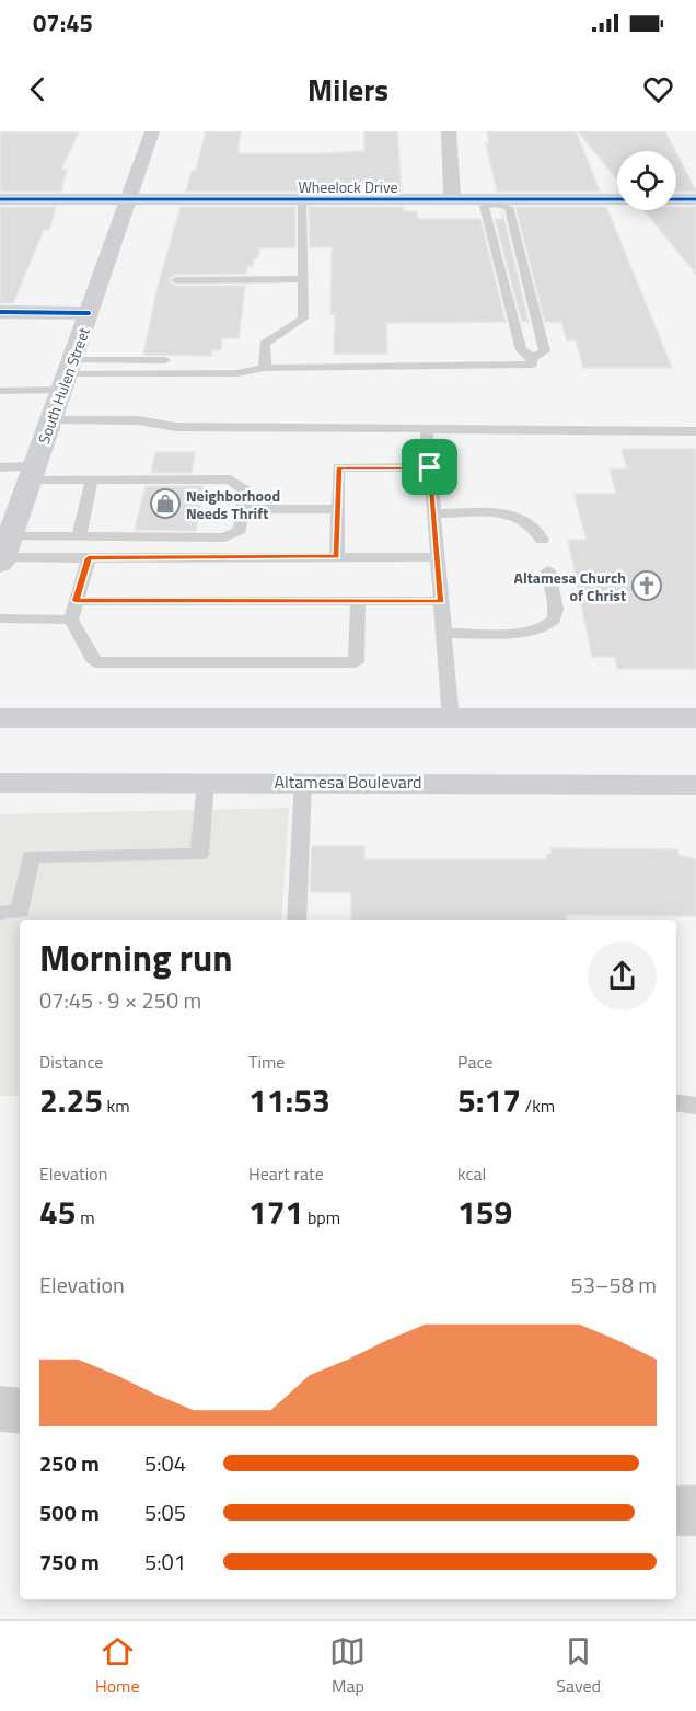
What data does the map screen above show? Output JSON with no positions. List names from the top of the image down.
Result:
{
  "streets": {
    "main road": ["South Hulen Street", "Altamesa Boulevard"],
    "street": ["Wheelock Drive"]
  },
  "crossings": [
    ["Wheelock Drive", "South Hulen Street"]
  ],
  "places": {
    "shop": ["Neighborhood Needs Thrift"],
    "church": ["Altamesa Church of Christ"]
  },
  "page": {
    "status": "07:45",
    "header": "Milers",
    "heading": ["Morning run", "07:45 · 9 × 250 m"],
    "stats": [
      ["Distance", "2.25 km"],
      ["Time", "11:53"],
      ["Pace", "5:17 /km"],
      ["Elevation", "45 m"],
      ["Heart rate", "171 bpm"],
      ["kcal", "159"]
    ],
    "chart": ["Elevation", "53–58 m"],
    "list": [
      {
        "name": "250 m",
        "note": "5:04"
      },
      {
        "name": "500 m",
        "note": "5:05"
      },
      {
        "name": "750 m",
        "note": "5:01"
      }
    ],
    "tabs": ["Home", "Map", "Saved"]
  }
}
